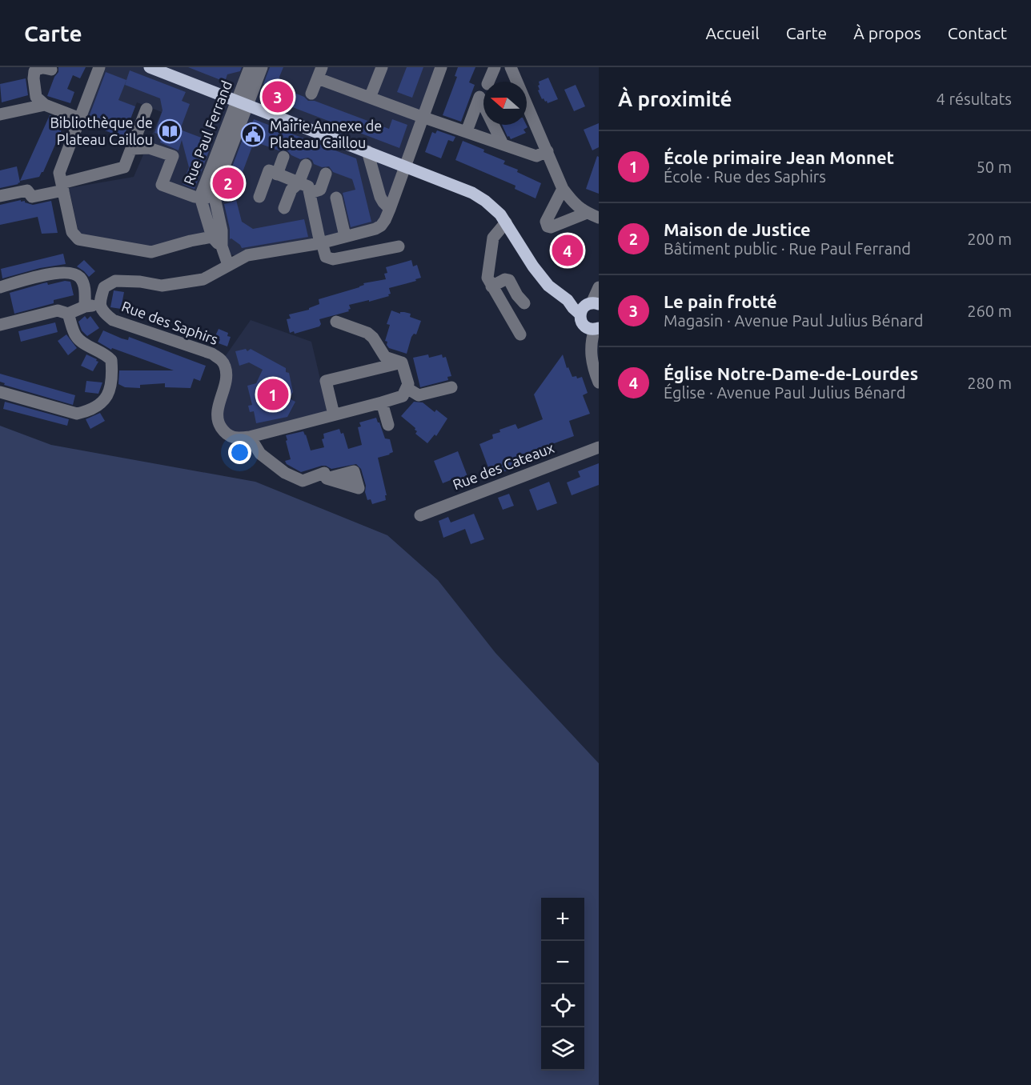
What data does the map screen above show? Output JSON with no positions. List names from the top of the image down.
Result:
{
  "streets": {
    "street": ["Rue Paul Ferrand", "Rue des Saphirs", "Rue des Cateaux"]
  },
  "places": {
    "library": ["Bibliothèque de Plateau Caillou"],
    "public building": ["Mairie Annexe de Plateau Caillou"]
  },
  "north": "left",
  "page": {
    "header": "Carte",
    "nav": [
      "Accueil",
      "Carte",
      "À propos",
      "Contact"
    ],
    "heading": ["À proximité", "4 résultats"],
    "pins": [
      "3",
      "2",
      "4",
      "1"
    ],
    "list": [
      {
        "mark": "1",
        "name": "École primaire Jean Monnet",
        "note": "École · Rue des Saphirs",
        "value": "50 m"
      },
      {
        "mark": "2",
        "name": "Maison de Justice",
        "note": "Bâtiment public · Rue Paul Ferrand",
        "value": "200 m"
      },
      {
        "mark": "3",
        "name": "Le pain frotté",
        "note": "Magasin · Avenue Paul Julius Bénard",
        "value": "260 m"
      },
      {
        "mark": "4",
        "name": "Église Notre-Dame-de-Lourdes",
        "note": "Église · Avenue Paul Julius Bénard",
        "value": "280 m"
      }
    ],
    "map_buttons": ["+", "−"]
  }
}
